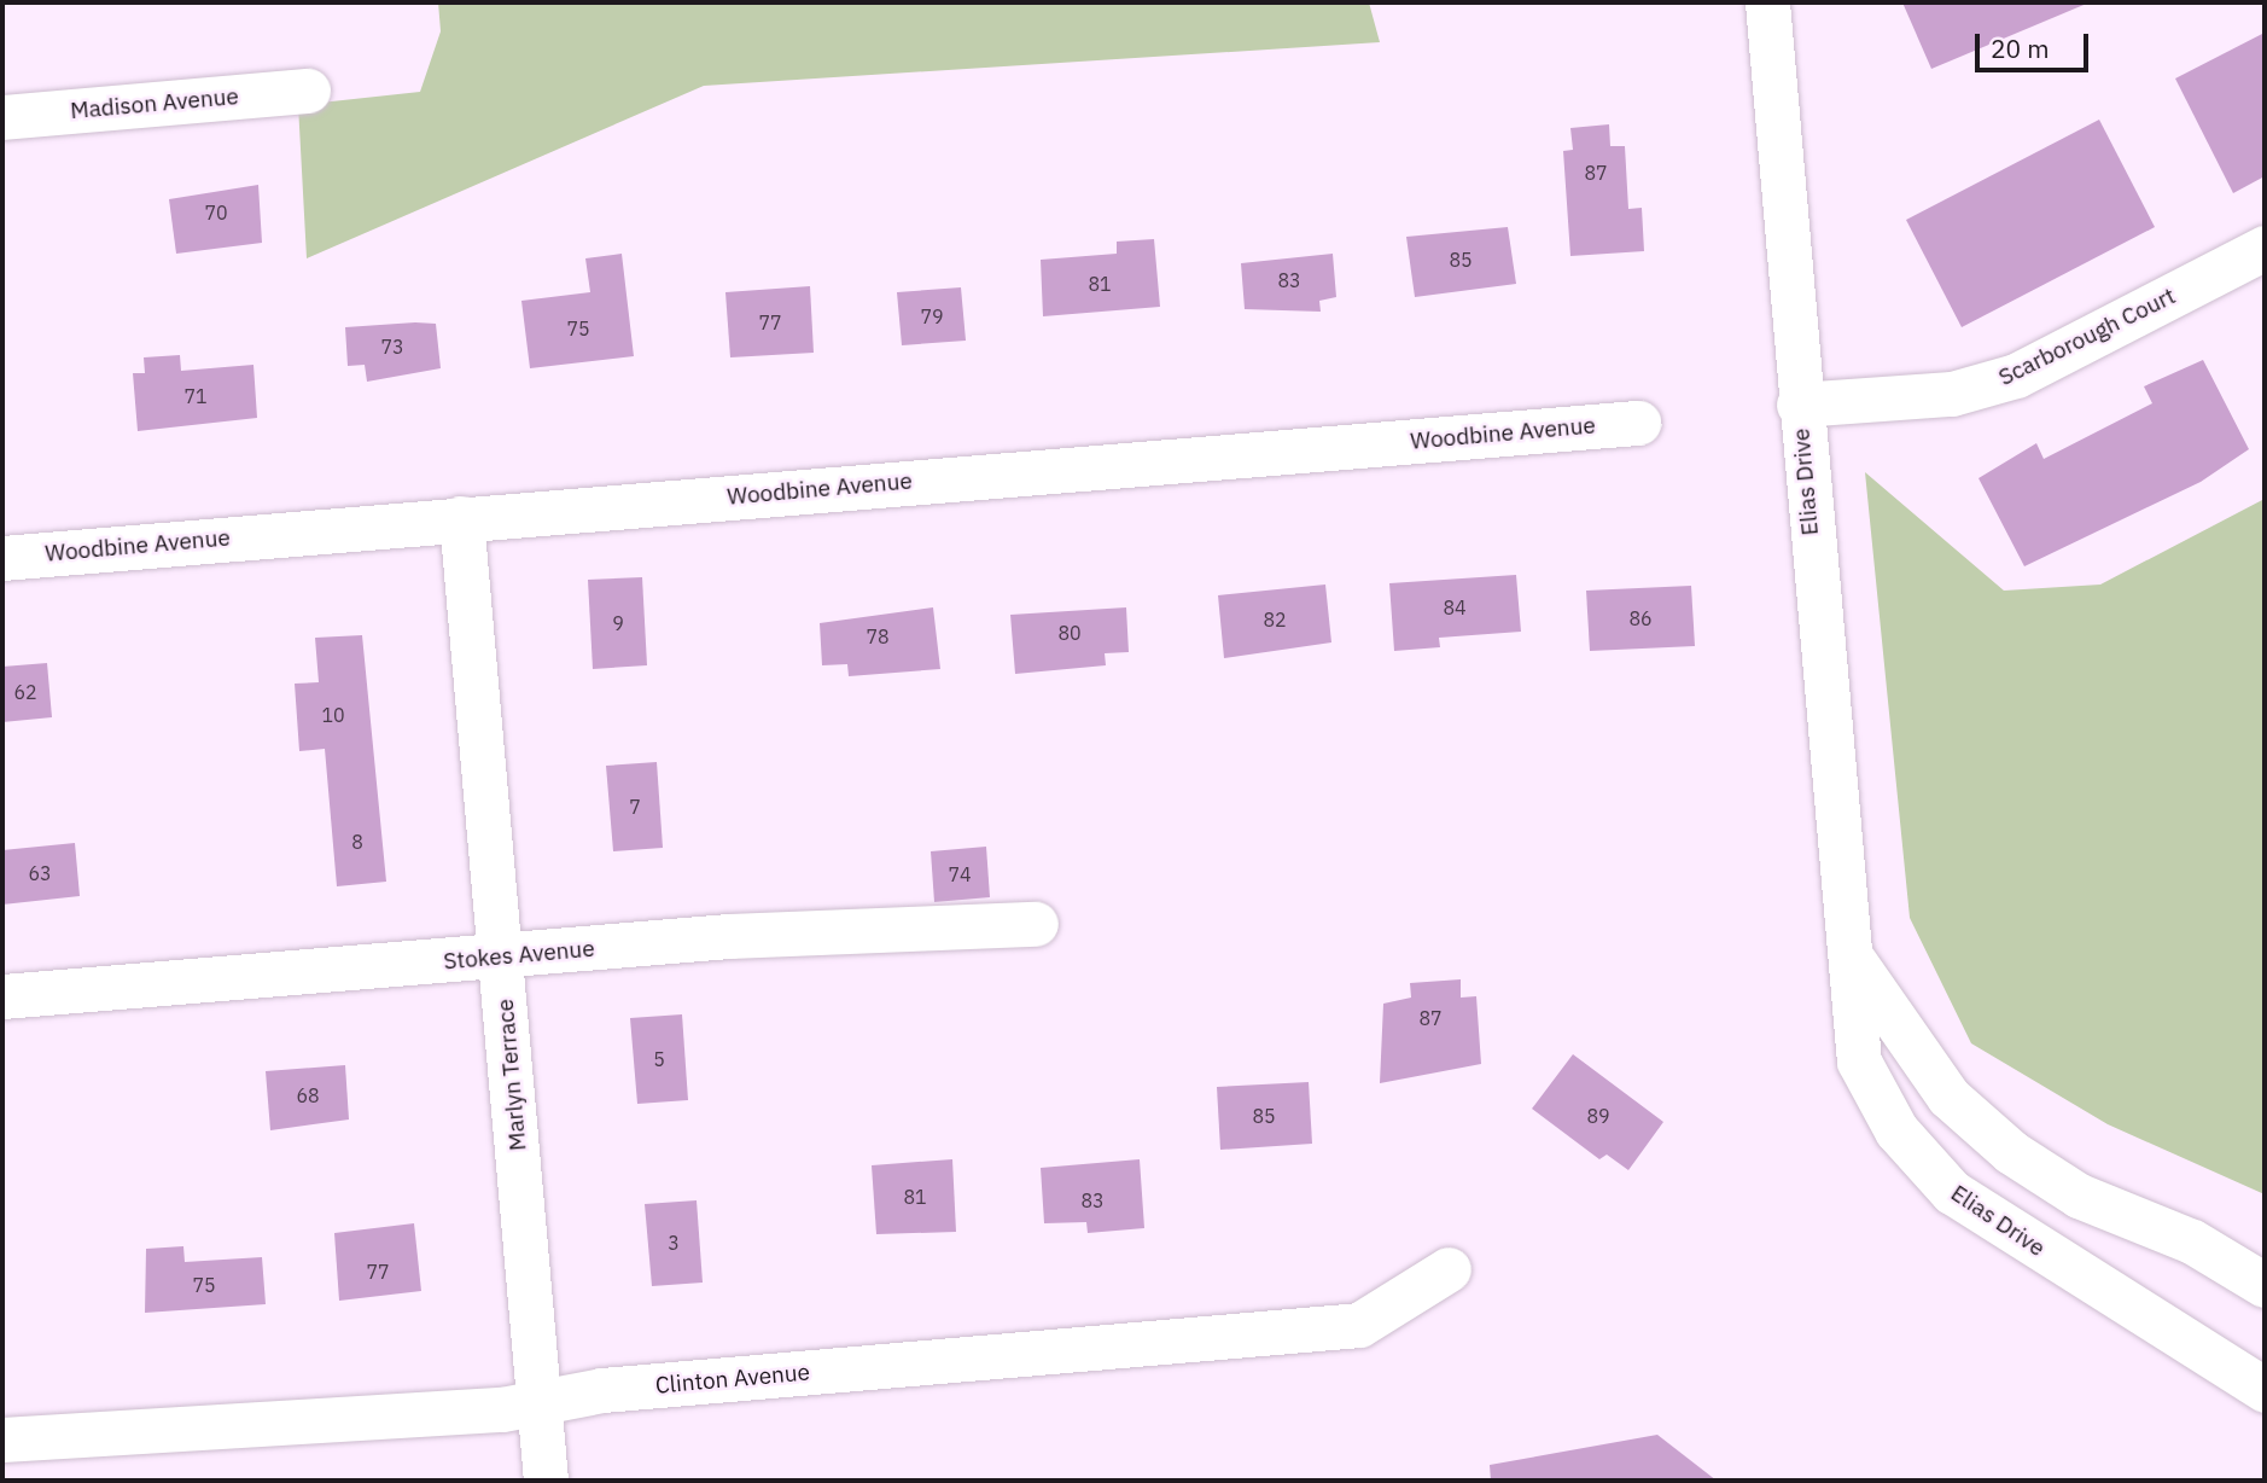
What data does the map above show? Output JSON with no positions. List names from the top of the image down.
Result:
{
  "streets": {
    "street": [
      "Madison Avenue",
      "Scarborough Court",
      "Woodbine Avenue",
      "Elias Drive",
      "Stokes Avenue",
      "Marlyn Terrace",
      "Clinton Avenue"
    ]
  },
  "crossings": [
    ["Scarborough Court", "Elias Drive"],
    ["Woodbine Avenue", "Marlyn Terrace"],
    ["Stokes Avenue", "Marlyn Terrace"],
    ["Marlyn Terrace", "Clinton Avenue"]
  ],
  "house_numbers": [
    "87",
    "70",
    "85",
    "83",
    "81",
    "79",
    "77",
    "75",
    "73",
    "71",
    "84",
    "86",
    "82",
    "9",
    "80",
    "78",
    "62",
    "10",
    "7",
    "8",
    "63",
    "74",
    "87",
    "5",
    "68",
    "85",
    "89",
    "81",
    "83",
    "3",
    "77",
    "75"
  ],
  "scale_bar": "20 m"
}
